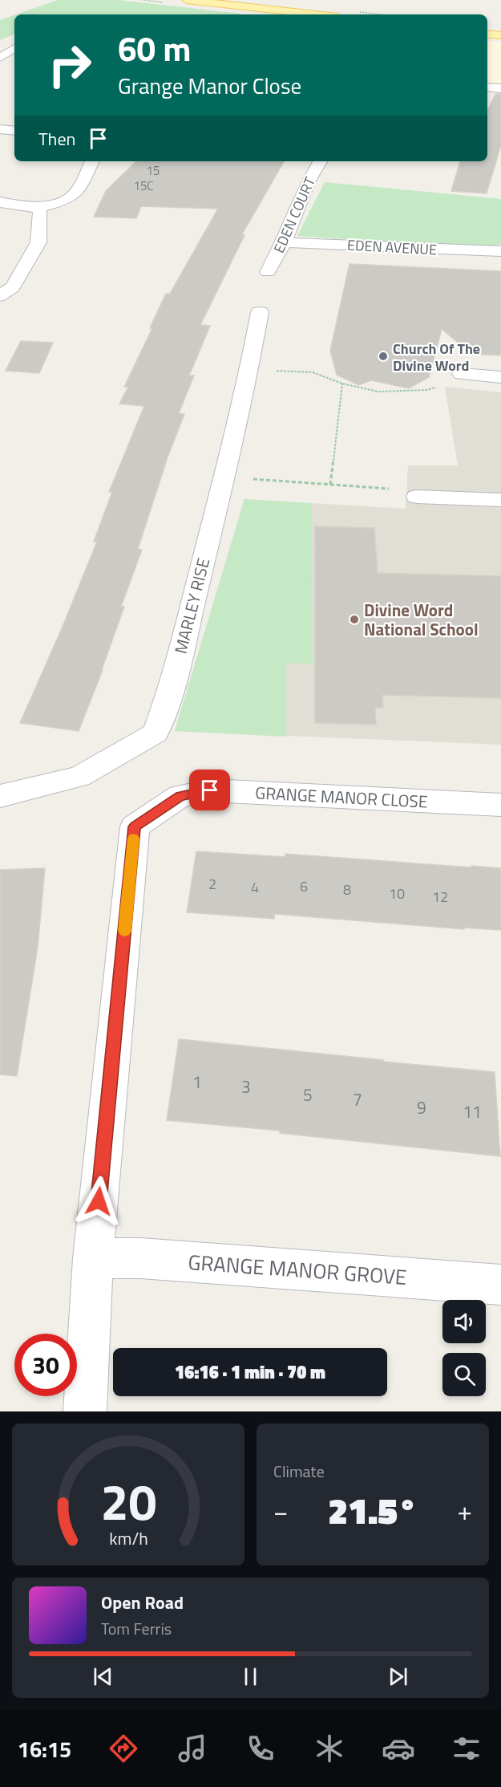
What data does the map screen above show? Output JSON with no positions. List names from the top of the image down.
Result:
{
  "streets": {
    "street": [
      "EDEN COURT",
      "EDEN AVENUE",
      "MARLEY RISE",
      "GRANGE MANOR CLOSE",
      "GRANGE MANOR GROVE"
    ]
  },
  "crossings": [
    ["EDEN COURT", "EDEN AVENUE"],
    ["GRANGE MANOR CLOSE", "GRANGE MANOR GROVE"]
  ],
  "places": ["Church Of The Divine Word", "Divine Word National School"],
  "house_numbers": [
    "15",
    "15C",
    "2",
    "6",
    "4",
    "8",
    "10",
    "12",
    "1",
    "3",
    "5",
    "7",
    "9",
    "11"
  ],
  "page": {
    "turn": ["60 m", "Grange Manor Close"],
    "then": "Then",
    "limit": "30",
    "trip": "16:16 · 1 min · 70 m",
    "tile": "Climate",
    "heat": ["−", "21.5°", "+"],
    "song": ["Open Road", "Tom Ferris"],
    "tabs": "16:15",
    "gauge": ["20", "km/h"]
  }
}
